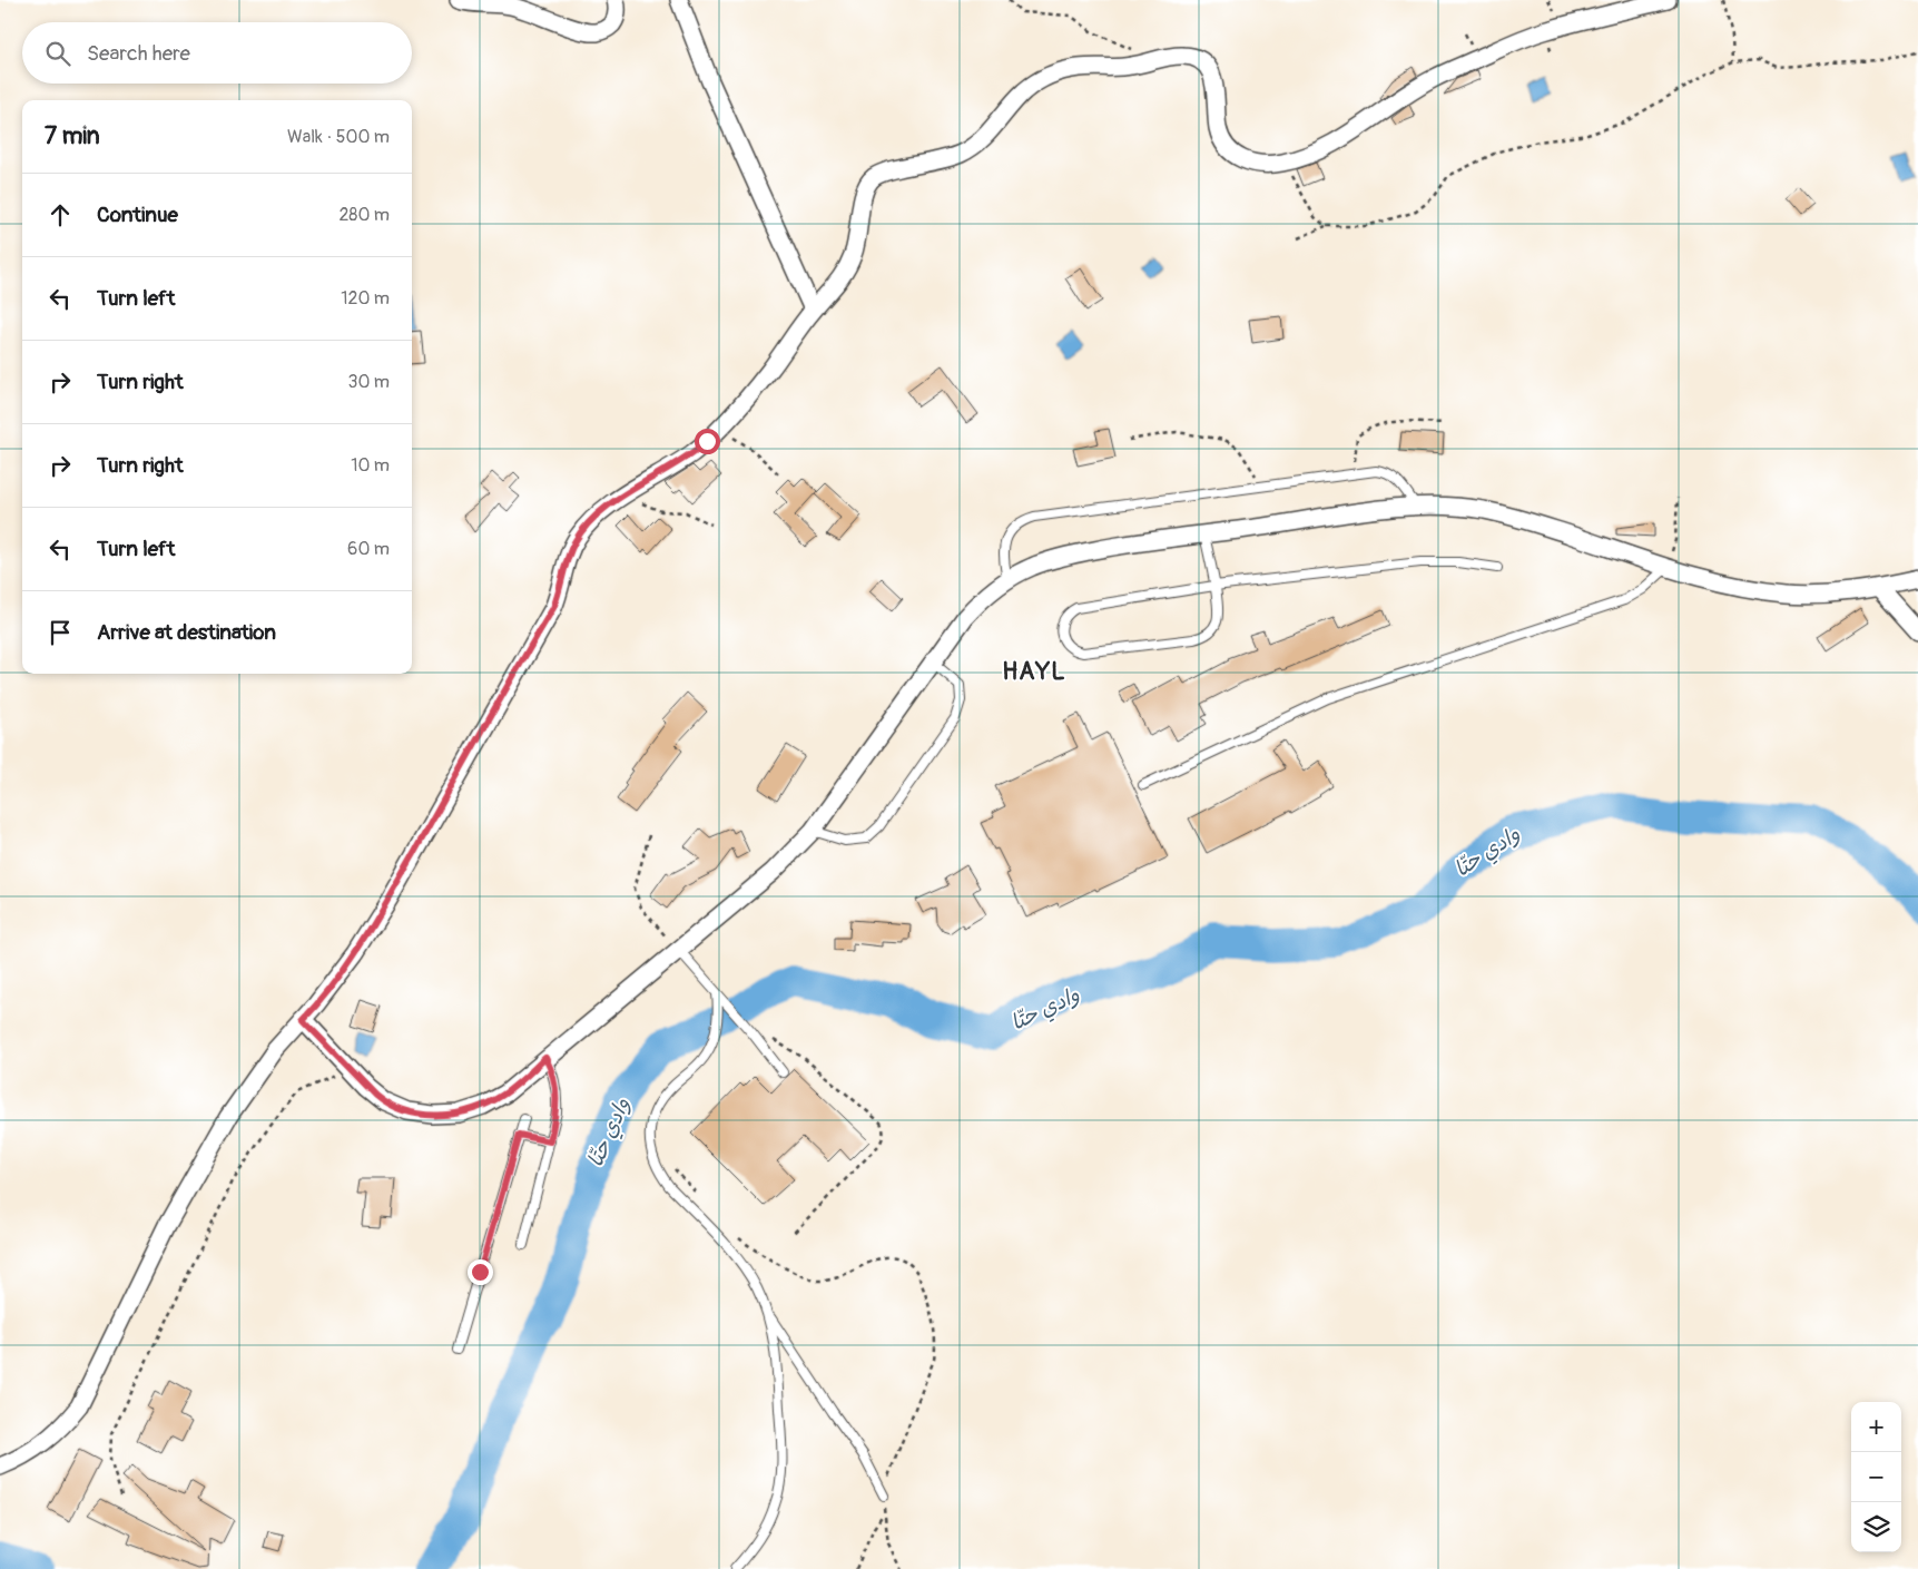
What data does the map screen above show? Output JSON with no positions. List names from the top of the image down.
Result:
{
  "districts": ["HAYL"],
  "water": ["وادي حتّا"],
  "page": {
    "search": "Search here",
    "heading": ["7 min", "Walk · 500 m"],
    "list": [
      ["Continue", "280 m"],
      ["Turn left", "120 m"],
      ["Turn right", "30 m"],
      ["Turn right", "10 m"],
      ["Turn left", "60 m"],
      "Arrive at destination"
    ],
    "map_buttons": ["+", "−"]
  }
}
